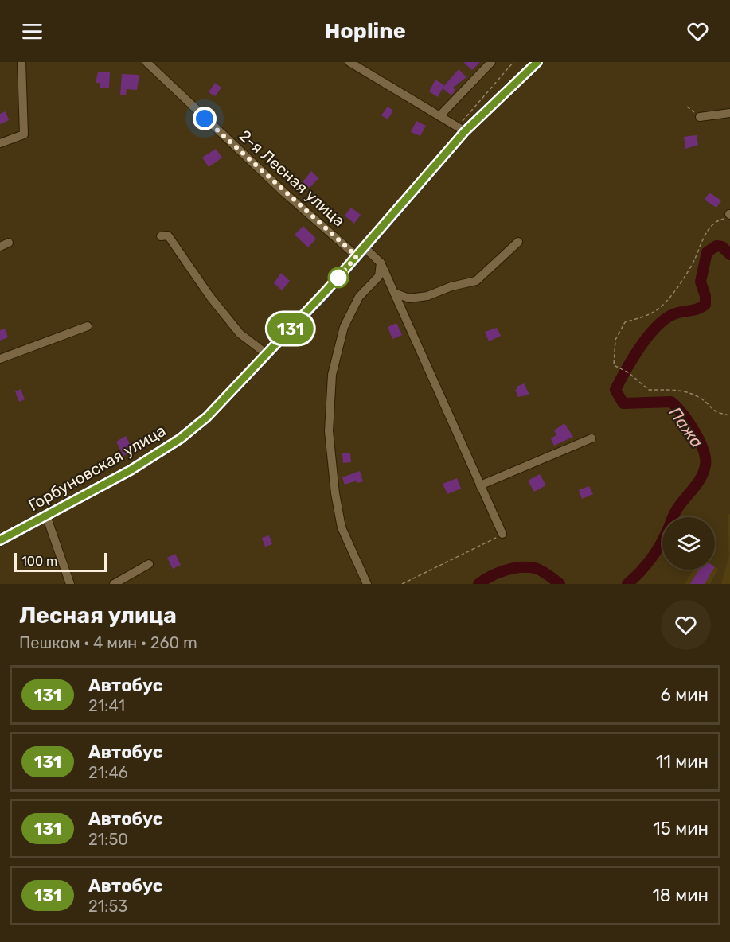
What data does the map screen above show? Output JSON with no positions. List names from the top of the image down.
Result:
{
  "streets": {
    "main road": ["Горбуновская улица"],
    "street": ["2-я Лесная улица"]
  },
  "crossings": [
    ["2-я Лесная улица", "Горбуновская улица"]
  ],
  "water": ["Пажа"],
  "lines": ["bus line 131"],
  "scale_bar": "100 m",
  "page": {
    "header": "Hopline",
    "on_map": "131",
    "scale": "100 m",
    "heading": ["Лесная улица", "Пешком · 4 мин · 260 m"],
    "list": [
      {
        "mark": "131",
        "name": "Автобус",
        "note": "21:41",
        "value": "6 мин"
      },
      {
        "mark": "131",
        "name": "Автобус",
        "note": "21:46",
        "value": "11 мин"
      },
      {
        "mark": "131",
        "name": "Автобус",
        "note": "21:50",
        "value": "15 мин"
      },
      {
        "mark": "131",
        "name": "Автобус",
        "note": "21:53",
        "value": "18 мин"
      }
    ]
  }
}
